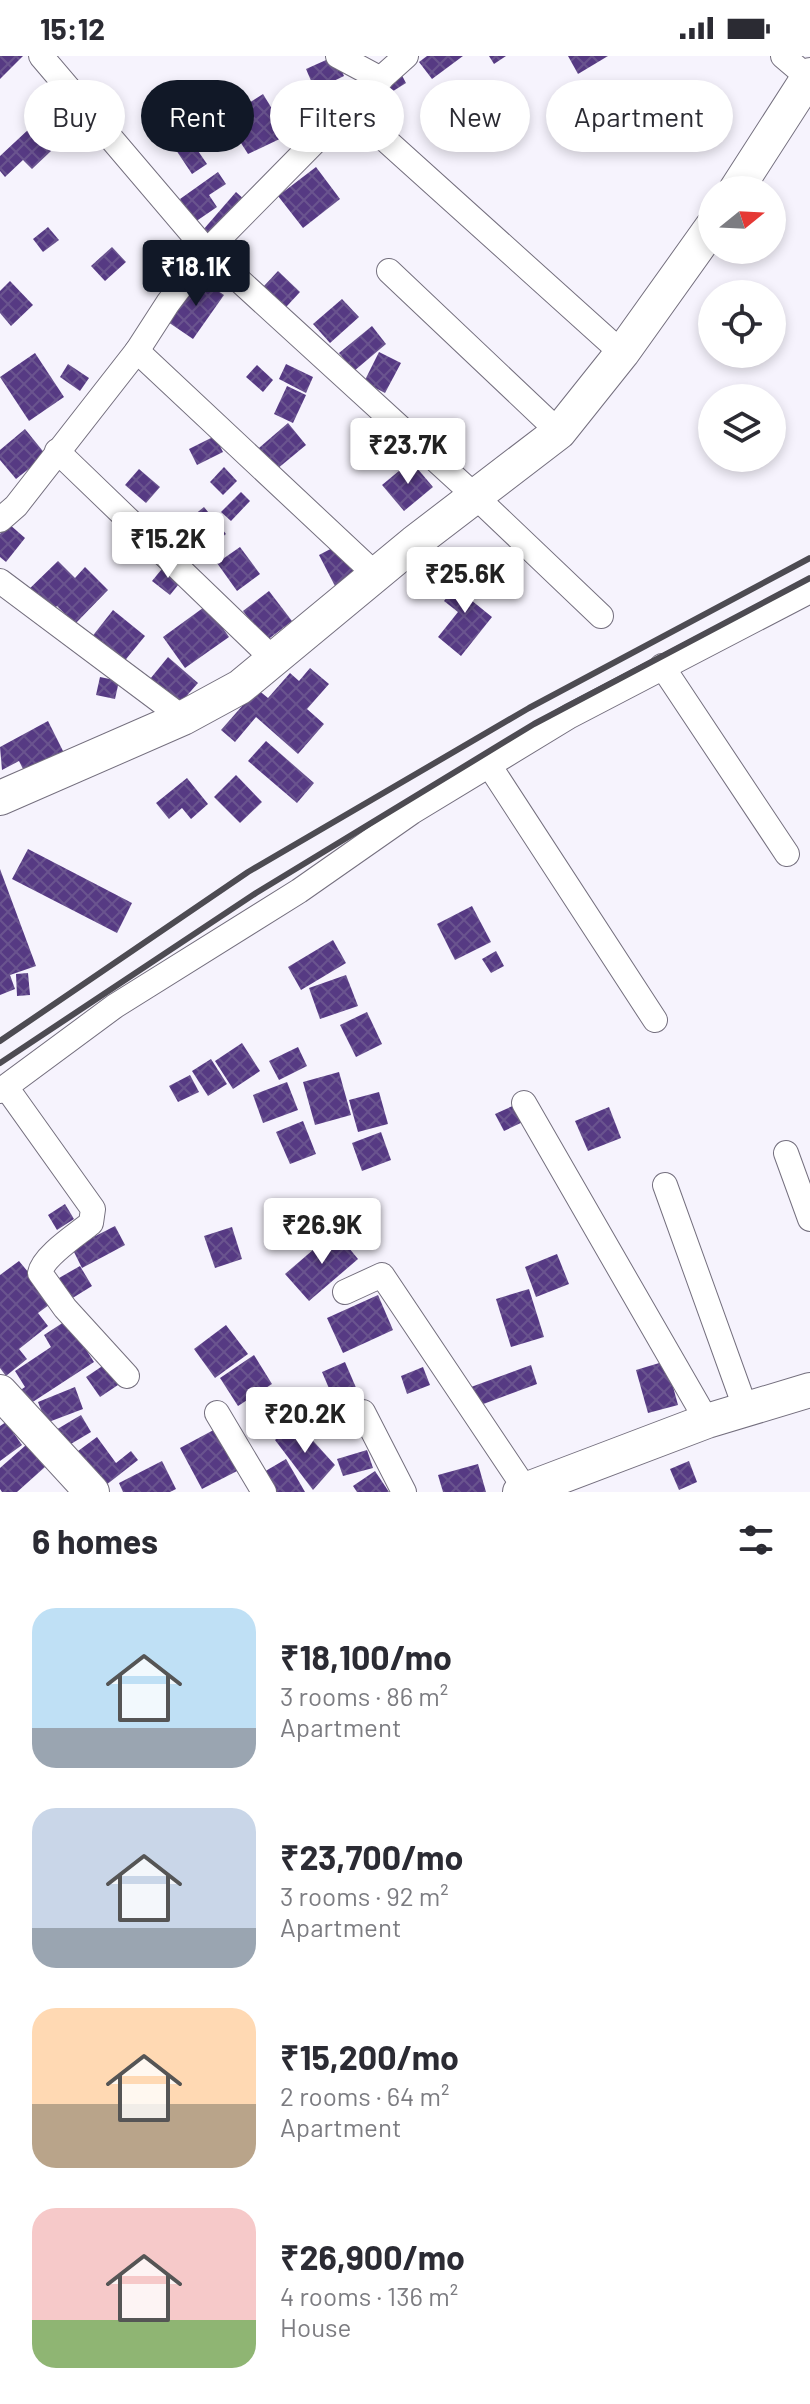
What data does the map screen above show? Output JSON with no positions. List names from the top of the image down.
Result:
{
  "north": "right",
  "page": {
    "status": "15:12",
    "chip": [
      "Buy",
      "Rent",
      "Filters",
      "New",
      "Apartment"
    ],
    "price": [
      "₹18.1K",
      "₹23.7K",
      "₹15.2K",
      "₹25.6K",
      "₹26.9K",
      "₹20.2K"
    ],
    "heading": "6 homes",
    "list": [
      {
        "name": "₹18,100/mo",
        "note": "3 rooms · 86 m² · Apartment"
      },
      {
        "name": "₹23,700/mo",
        "note": "3 rooms · 92 m² · Apartment"
      },
      {
        "name": "₹15,200/mo",
        "note": "2 rooms · 64 m² · Apartment"
      },
      {
        "name": "₹26,900/mo",
        "note": "4 rooms · 136 m² · House"
      }
    ]
  }
}
